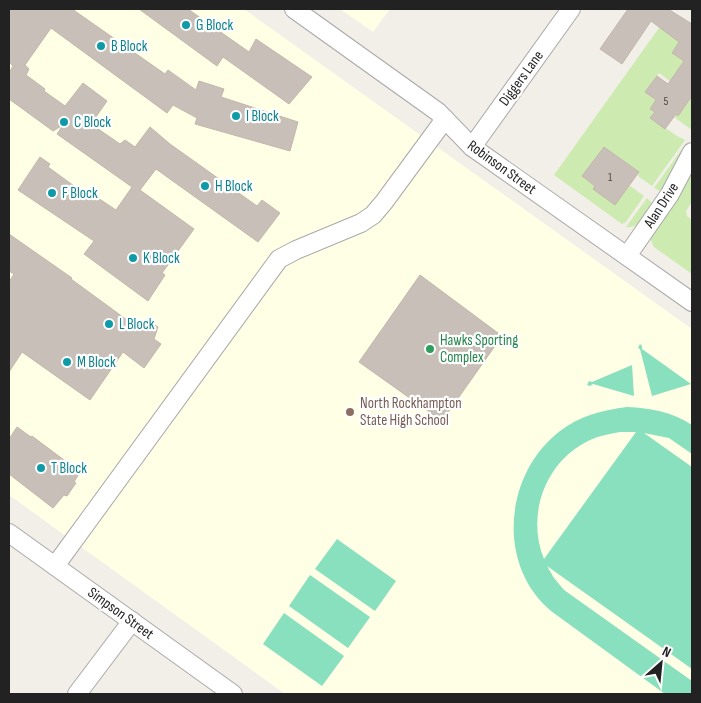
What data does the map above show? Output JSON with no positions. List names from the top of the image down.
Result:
{
  "streets": {
    "street": [
      "Diggers Lane",
      "Robinson Street",
      "Alan Drive",
      "Simpson Street"
    ]
  },
  "crossings": [
    ["Diggers Lane", "Robinson Street"],
    ["Robinson Street", "Alan Drive"]
  ],
  "places": [
    "G Block",
    "B Block",
    "I Block",
    "C Block",
    "H Block",
    "F Block",
    "K Block",
    "L Block",
    "Hawks Sporting Complex",
    "M Block",
    "North Rockhampton State High School",
    "T Block"
  ],
  "house_numbers": ["5", "1"],
  "north": "top right"
}
